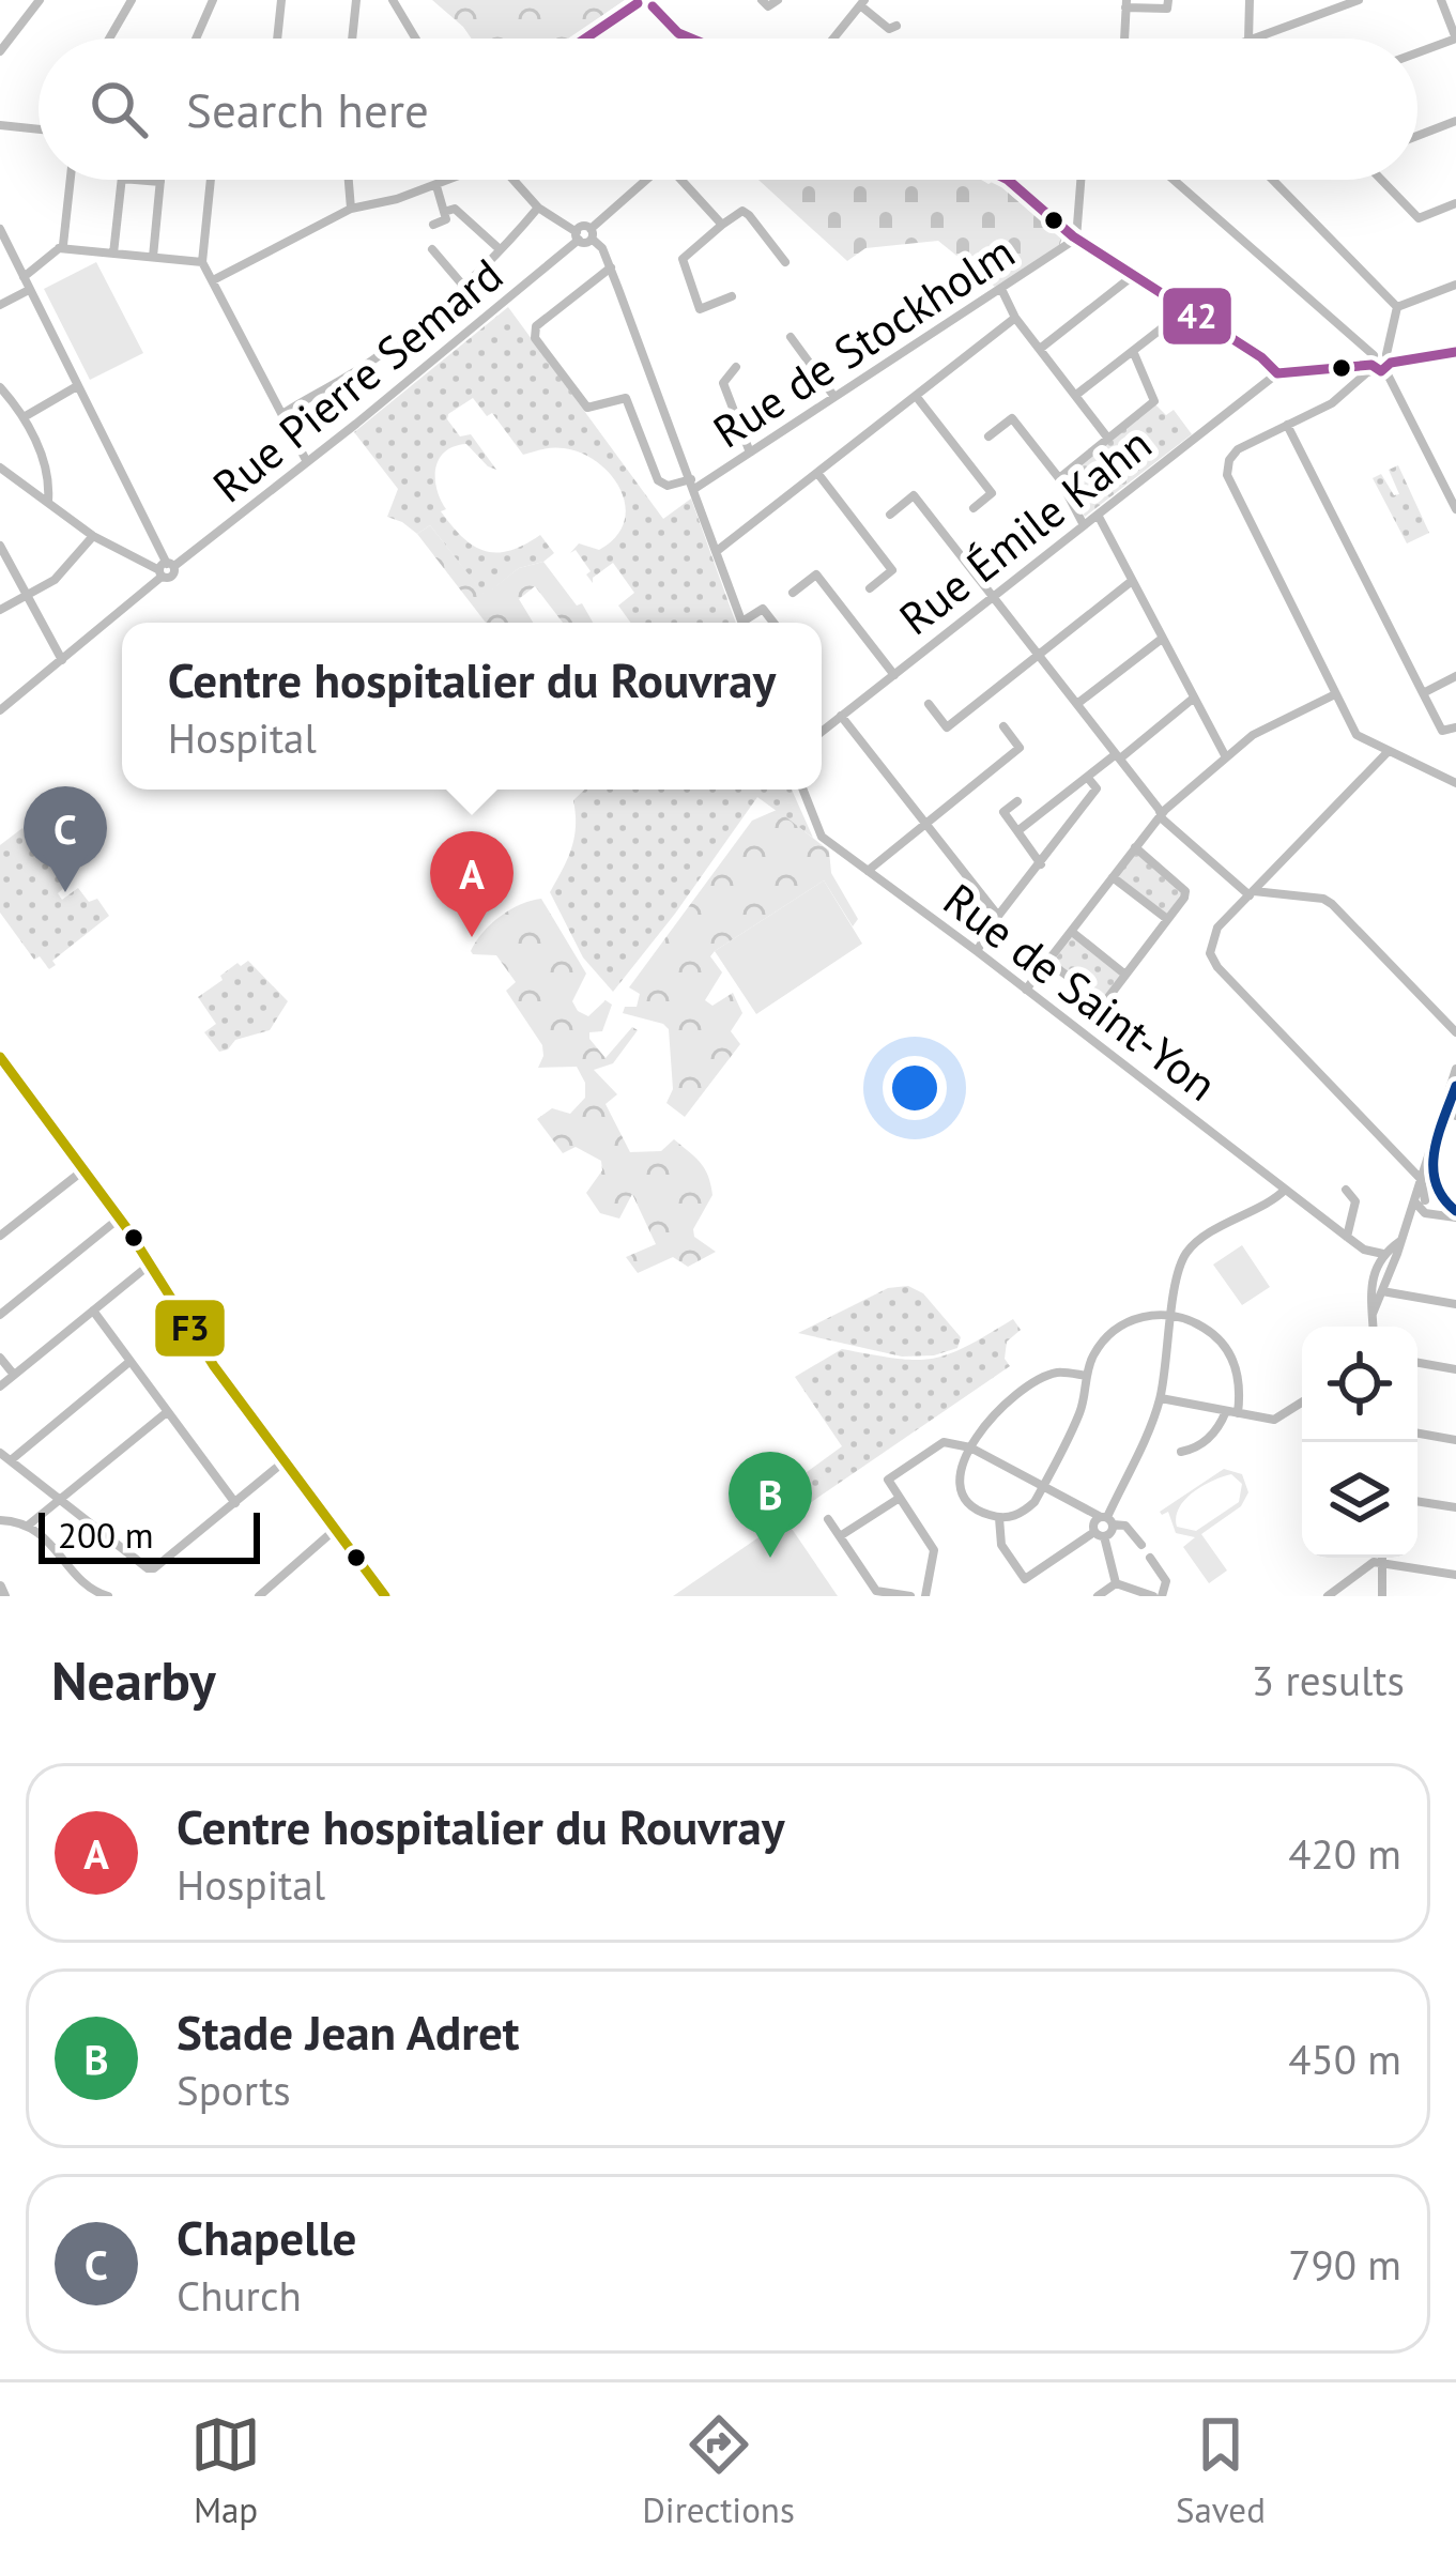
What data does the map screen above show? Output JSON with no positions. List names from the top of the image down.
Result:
{
  "streets": {
    "street": [
      "Rue de Stockholm",
      "Rue Pierre Semard",
      "Rue Émile Kahn",
      "Rue de Saint-Yon"
    ]
  },
  "crossings": [
    ["Rue de Stockholm", "Rue Émile Kahn"]
  ],
  "lines": ["transit line 42", "transit line F3"],
  "scale_bar": "200 m",
  "page": {
    "search": "Search here",
    "popup": ["Centre hospitalier du Rouvray", "Hospital"],
    "pins": ["C", "A", "B"],
    "scale": "200 m",
    "heading": ["Nearby", "3 results"],
    "list": [
      {
        "mark": "A",
        "name": "Centre hospitalier du Rouvray",
        "note": "Hospital",
        "value": "420 m"
      },
      {
        "mark": "B",
        "name": "Stade Jean Adret",
        "note": "Sports",
        "value": "450 m"
      },
      {
        "mark": "C",
        "name": "Chapelle",
        "note": "Church",
        "value": "790 m"
      }
    ],
    "nav": ["Map", "Directions", "Saved"]
  }
}
